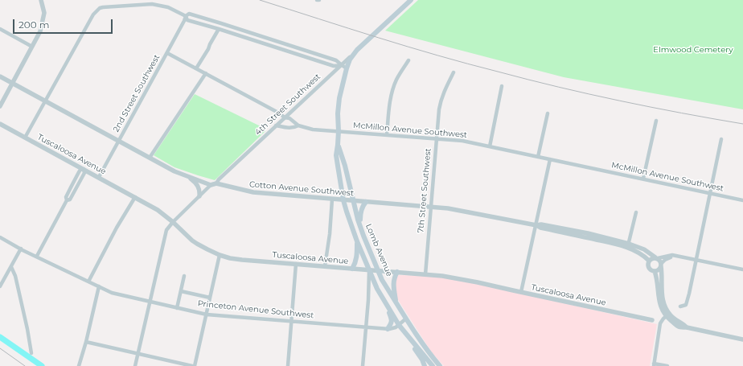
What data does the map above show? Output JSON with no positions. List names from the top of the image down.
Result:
{
  "streets": {
    "main road": ["Lomb Avenue"],
    "street": [
      "2nd Street Southwest",
      "4th Street Southwest",
      "McMillon Avenue Southwest",
      "Tuscaloosa Avenue",
      "Cotton Avenue Southwest",
      "7th Street Southwest",
      "Princeton Avenue Southwest"
    ]
  },
  "crossings": [
    ["2nd Street Southwest", "McMillon Avenue Southwest"],
    ["2nd Street Southwest", "Tuscaloosa Avenue"],
    ["4th Street Southwest", "McMillon Avenue Southwest"],
    ["4th Street Southwest", "Cotton Avenue Southwest"],
    ["4th Street Southwest", "Lomb Avenue"],
    ["McMillon Avenue Southwest", "7th Street Southwest"],
    ["McMillon Avenue Southwest", "Lomb Avenue"],
    ["Tuscaloosa Avenue", "7th Street Southwest"],
    ["Tuscaloosa Avenue", "Lomb Avenue"],
    ["Cotton Avenue Southwest", "7th Street Southwest"],
    ["Cotton Avenue Southwest", "Lomb Avenue"],
    ["Lomb Avenue", "Princeton Avenue Southwest"]
  ],
  "parks": ["Elmwood Cemetery"],
  "scale_bar": "200 m"
}
